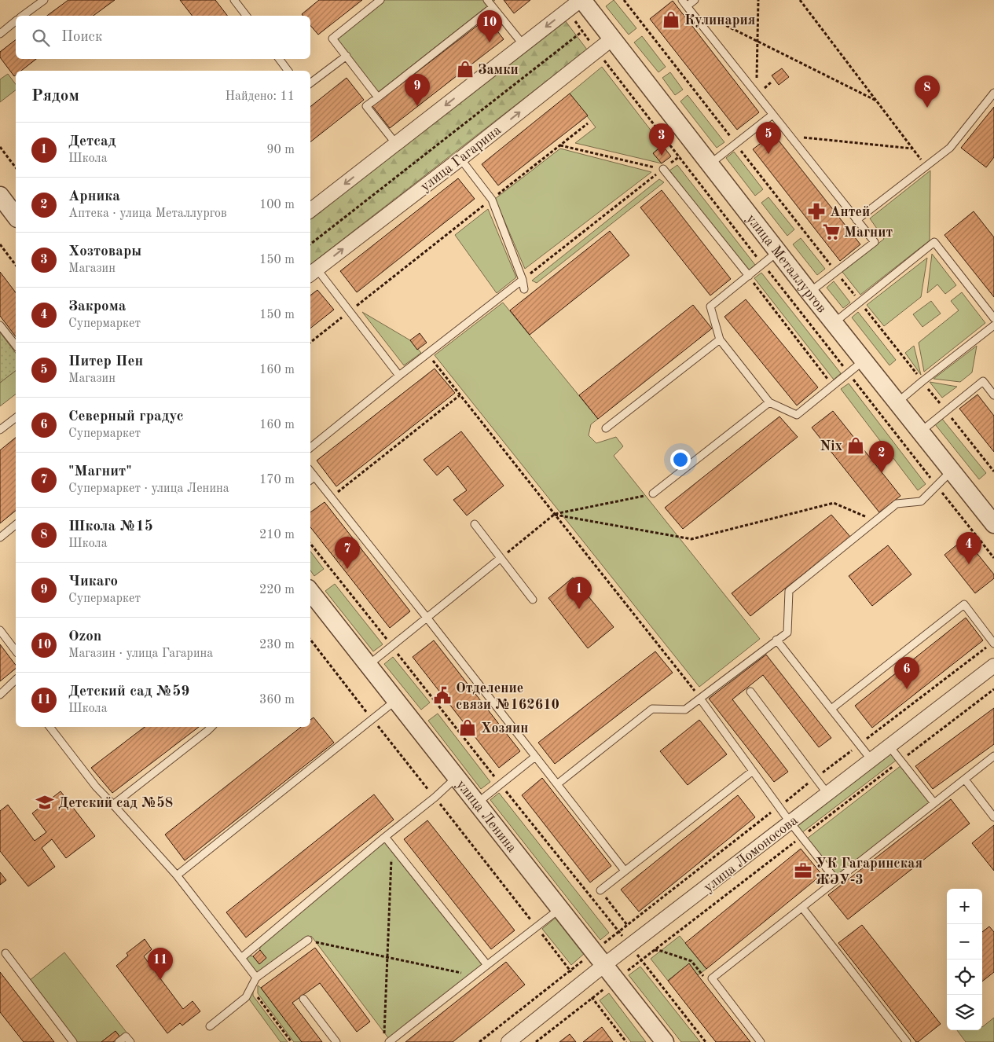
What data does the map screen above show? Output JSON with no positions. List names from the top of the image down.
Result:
{
  "streets": {
    "street": [
      "улица Гагарина",
      "улица Металлургов",
      "улица Ленина",
      "улица Ломоносова"
    ]
  },
  "crossings": [
    ["улица Гагарина", "улица Металлургов"],
    ["улица Ленина", "улица Ломоносова"]
  ],
  "places": {
    "shop": [
      "Кулинария",
      "Замки",
      "Nix",
      "Хозяин"
    ],
    "pharmacy": ["Антей"],
    "supermarket": ["Магнит"],
    "public building": ["Отделение связи №162610"],
    "school or university": ["Детский сад №58"],
    "office": ["УК Гагаринская ЖЭУ-3"]
  },
  "page": {
    "pins": [
      "10",
      "9",
      "8",
      "5",
      "3",
      "2",
      "4",
      "7",
      "1",
      "6",
      "11"
    ],
    "search": "Поиск",
    "heading": ["Рядом", "Найдено: 11"],
    "list": [
      {
        "mark": "1",
        "name": "Детсад",
        "note": "Школа",
        "value": "90 m"
      },
      {
        "mark": "2",
        "name": "Арника",
        "note": "Аптека · улица Металлургов",
        "value": "100 m"
      },
      {
        "mark": "3",
        "name": "Хозтовары",
        "note": "Магазин",
        "value": "150 m"
      },
      {
        "mark": "4",
        "name": "Закрома",
        "note": "Супермаркет",
        "value": "150 m"
      },
      {
        "mark": "5",
        "name": "Питер Пен",
        "note": "Магазин",
        "value": "160 m"
      },
      {
        "mark": "6",
        "name": "Северный градус",
        "note": "Супермаркет",
        "value": "160 m"
      },
      {
        "mark": "7",
        "name": "\"Магнит\"",
        "note": "Супермаркет · улица Ленина",
        "value": "170 m"
      },
      {
        "mark": "8",
        "name": "Школа №15",
        "note": "Школа",
        "value": "210 m"
      },
      {
        "mark": "9",
        "name": "Чикаго",
        "note": "Супермаркет",
        "value": "220 m"
      },
      {
        "mark": "10",
        "name": "Ozon",
        "note": "Магазин · улица Гагарина",
        "value": "230 m"
      },
      {
        "mark": "11",
        "name": "Детский сад №59",
        "note": "Школа",
        "value": "360 m"
      }
    ],
    "map_buttons": ["+", "−"]
  }
}
